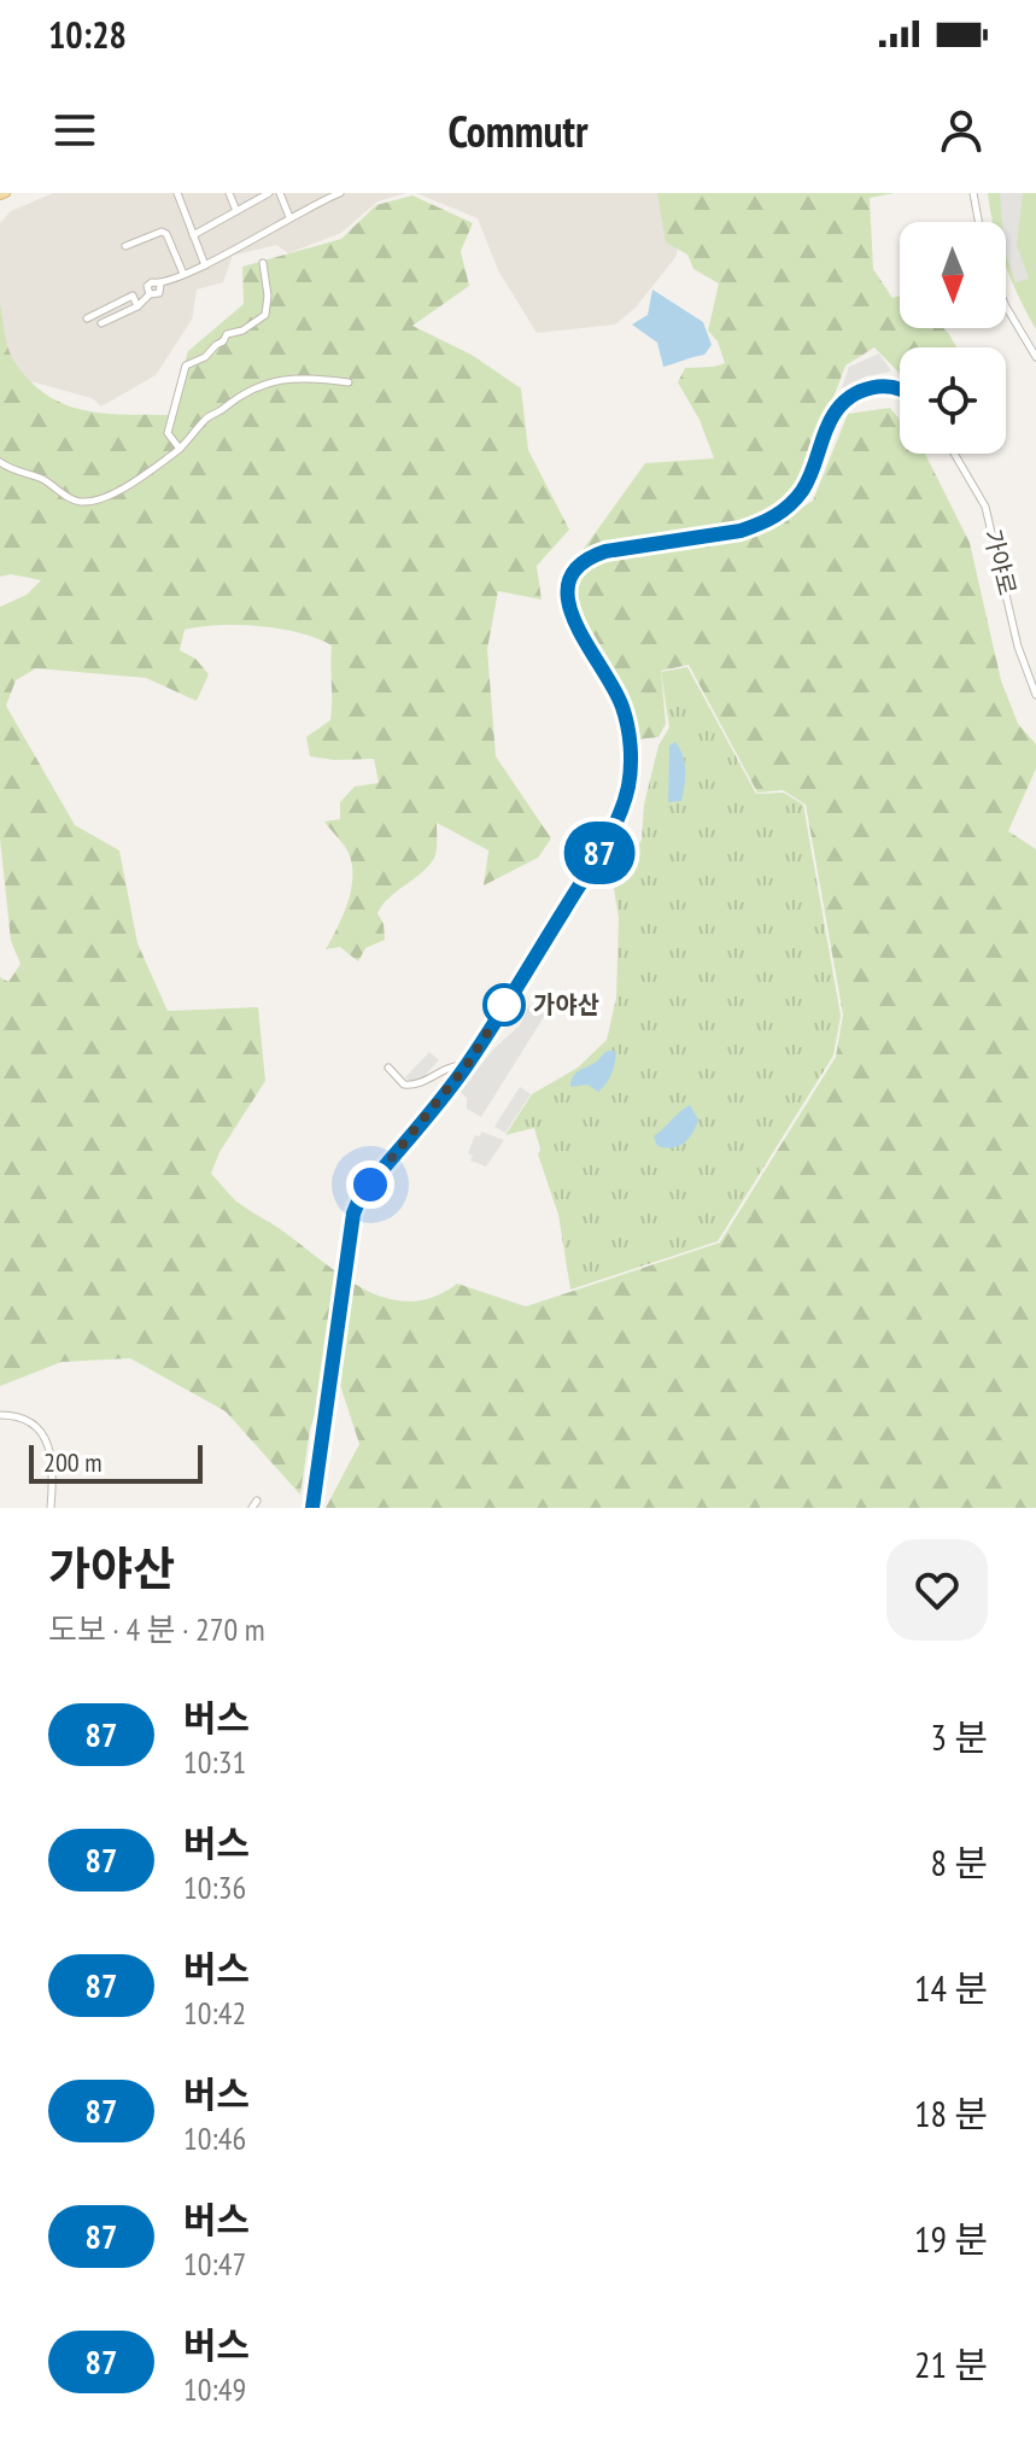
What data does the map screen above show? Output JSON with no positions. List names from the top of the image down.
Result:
{
  "streets": {
    "street": ["가야로"]
  },
  "places": ["가야산"],
  "lines": ["bus line 87"],
  "scale_bar": "200 m",
  "north": "bottom",
  "page": {
    "status": "10:28",
    "header": "Commutr",
    "on_map": "87",
    "scale": "200 m",
    "heading": ["가야산", "도보 · 4 분 · 270 m"],
    "list": [
      {
        "mark": "87",
        "name": "버스",
        "note": "10:31",
        "value": "3 분"
      },
      {
        "mark": "87",
        "name": "버스",
        "note": "10:36",
        "value": "8 분"
      },
      {
        "mark": "87",
        "name": "버스",
        "note": "10:42",
        "value": "14 분"
      },
      {
        "mark": "87",
        "name": "버스",
        "note": "10:46",
        "value": "18 분"
      },
      {
        "mark": "87",
        "name": "버스",
        "note": "10:47",
        "value": "19 분"
      },
      {
        "mark": "87",
        "name": "버스",
        "note": "10:49",
        "value": "21 분"
      }
    ]
  }
}
